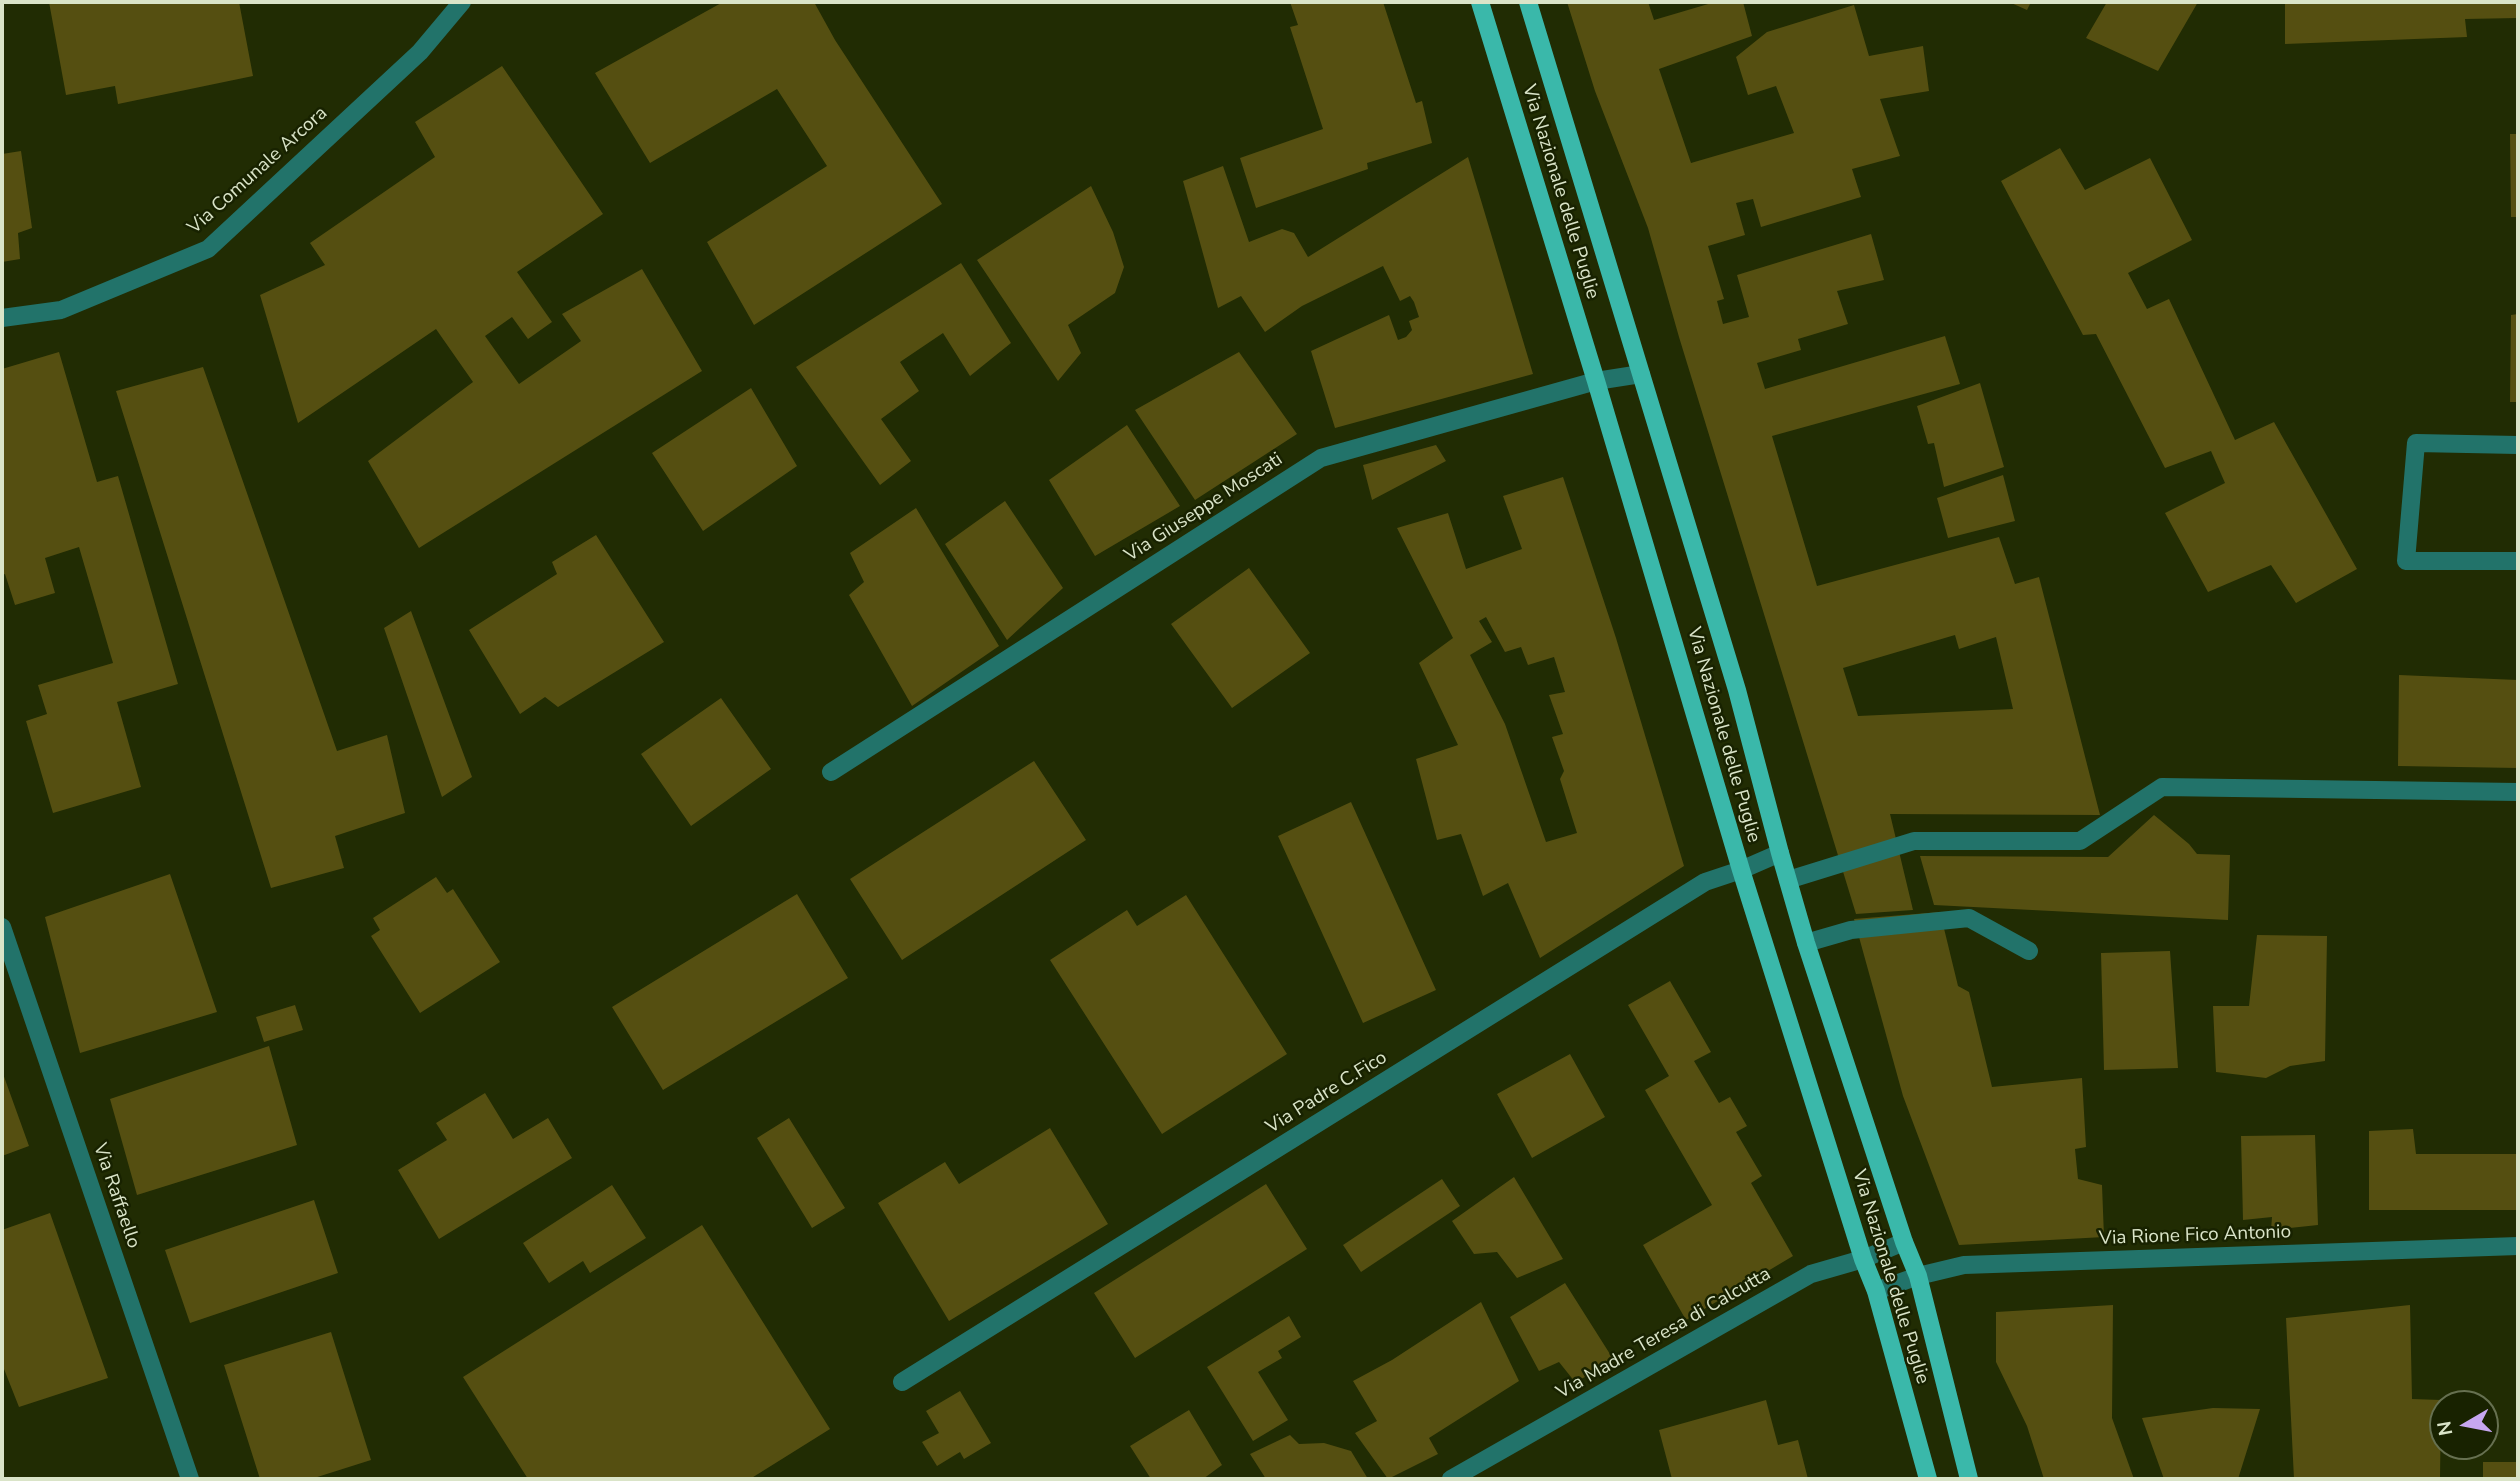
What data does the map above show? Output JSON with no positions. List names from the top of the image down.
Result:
{
  "streets": {
    "main road": ["Via Nazionale delle Puglie"],
    "street": [
      "Via Comunale Arcora",
      "Via Giuseppe Moscati",
      "Via Padre C.Fico",
      "Via Raffaello",
      "Via Rione Fico Antonio",
      "Via Madre Teresa di Calcutta"
    ]
  },
  "crossings": [
    ["Via Nazionale delle Puglie", "Via Giuseppe Moscati"],
    ["Via Nazionale delle Puglie", "Via Padre C.Fico"],
    ["Via Nazionale delle Puglie", "Via Rione Fico Antonio"],
    ["Via Nazionale delle Puglie", "Via Madre Teresa di Calcutta"]
  ],
  "north": "left"
}
